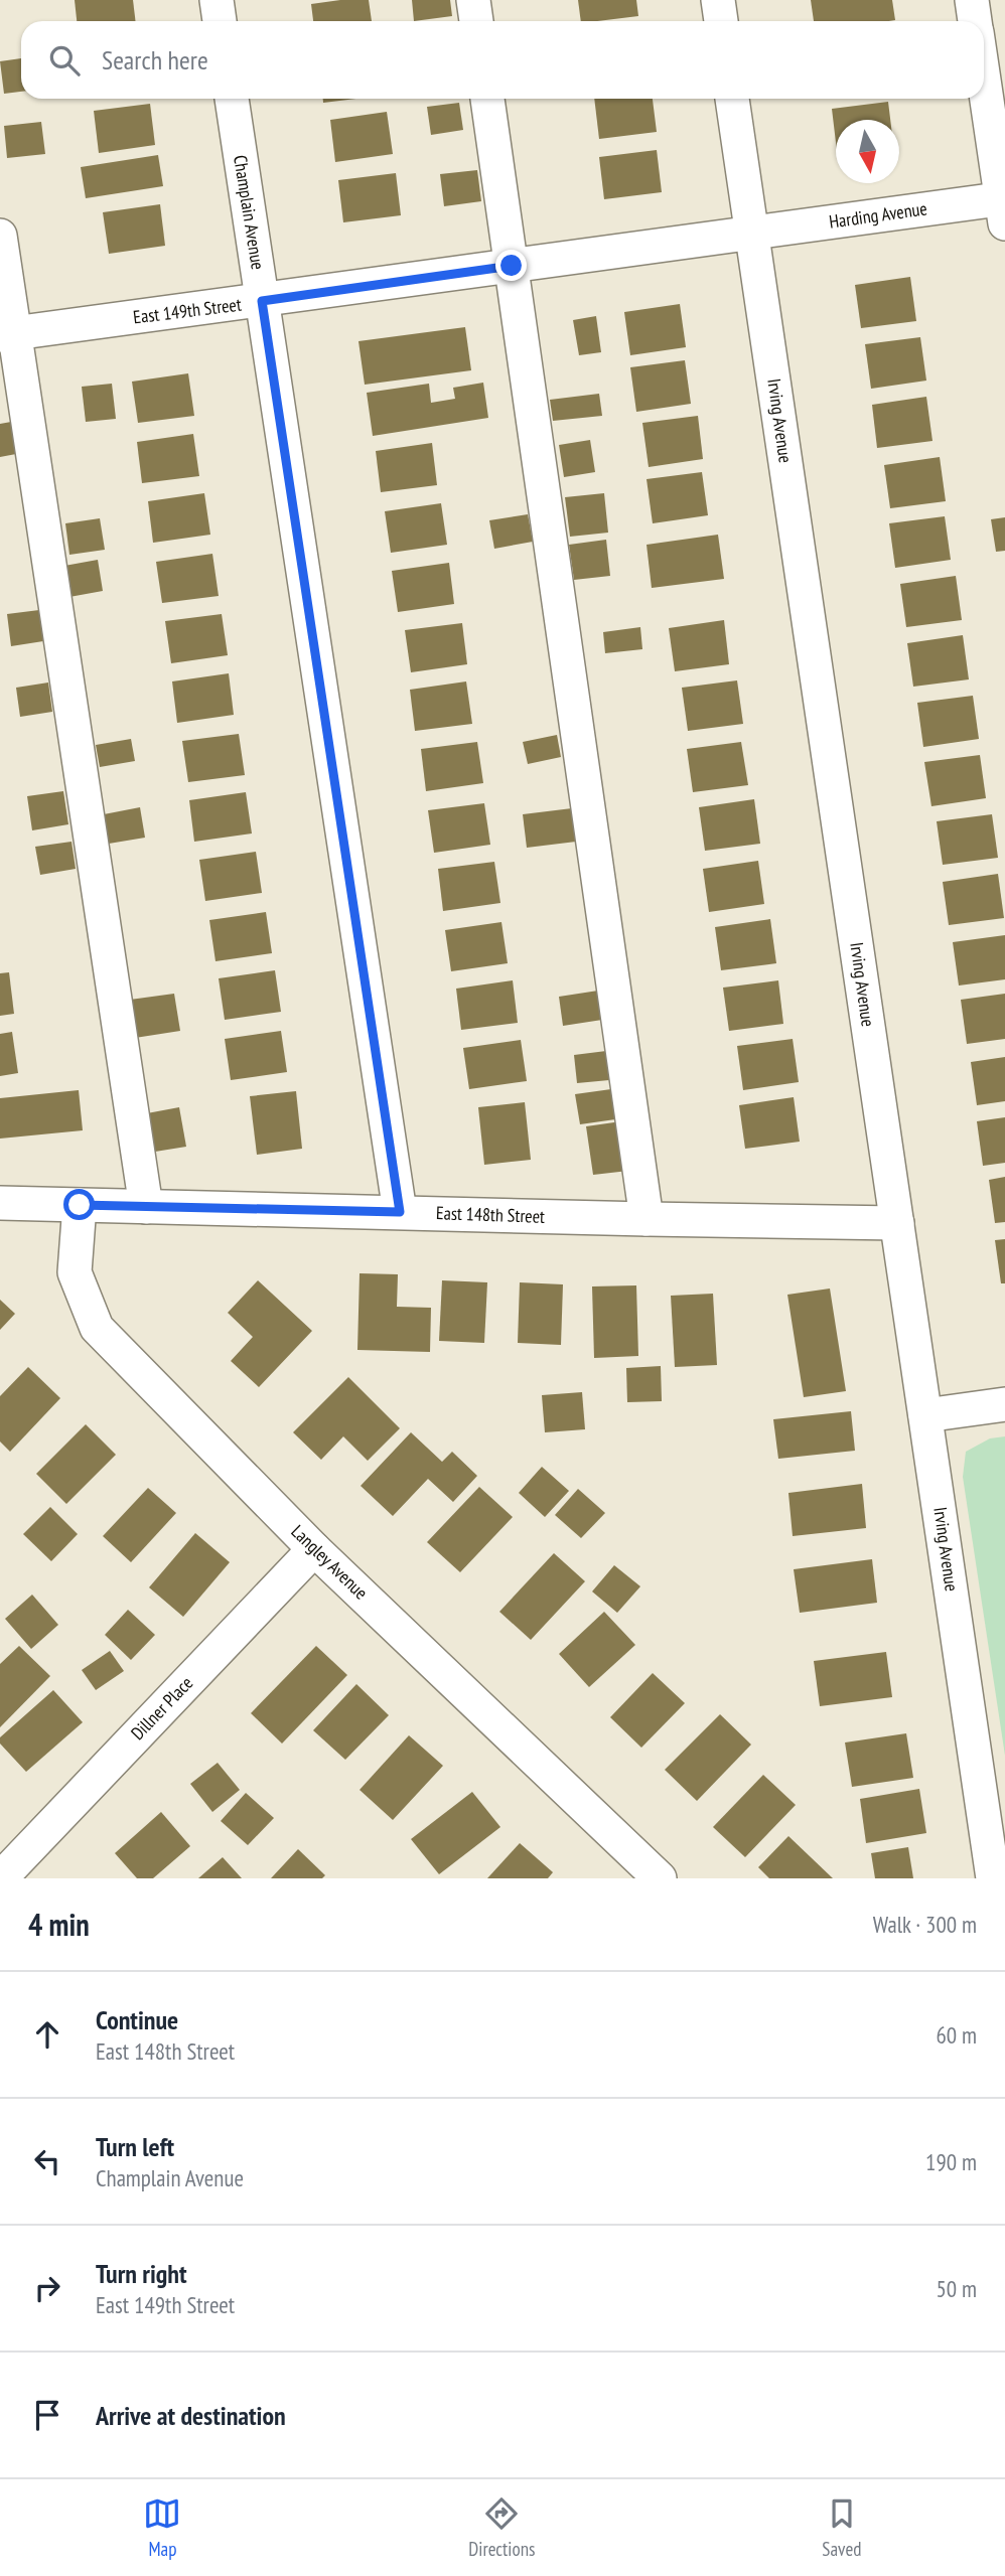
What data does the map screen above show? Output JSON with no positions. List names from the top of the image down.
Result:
{
  "streets": {
    "street": [
      "Champlain Avenue",
      "Harding Avenue",
      "East 149th Street",
      "Irving Avenue",
      "East 148th Street",
      "Langley Avenue",
      "Dillner Place"
    ]
  },
  "crossings": [
    ["Champlain Avenue", "East 149th Street"],
    ["Champlain Avenue", "East 148th Street"],
    ["Harding Avenue", "East 149th Street"],
    ["Harding Avenue", "Irving Avenue"],
    ["East 149th Street", "Irving Avenue"],
    ["Irving Avenue", "East 148th Street"],
    ["East 148th Street", "Langley Avenue"],
    ["Langley Avenue", "Dillner Place"]
  ],
  "north": "bottom",
  "page": {
    "search": "Search here",
    "heading": ["4 min", "Walk · 300 m"],
    "list": [
      ["Continue", "East 148th Street", "60 m"],
      ["Turn left", "Champlain Avenue", "190 m"],
      ["Turn right", "East 149th Street", "50 m"],
      "Arrive at destination"
    ],
    "nav": ["Map", "Directions", "Saved"]
  }
}
